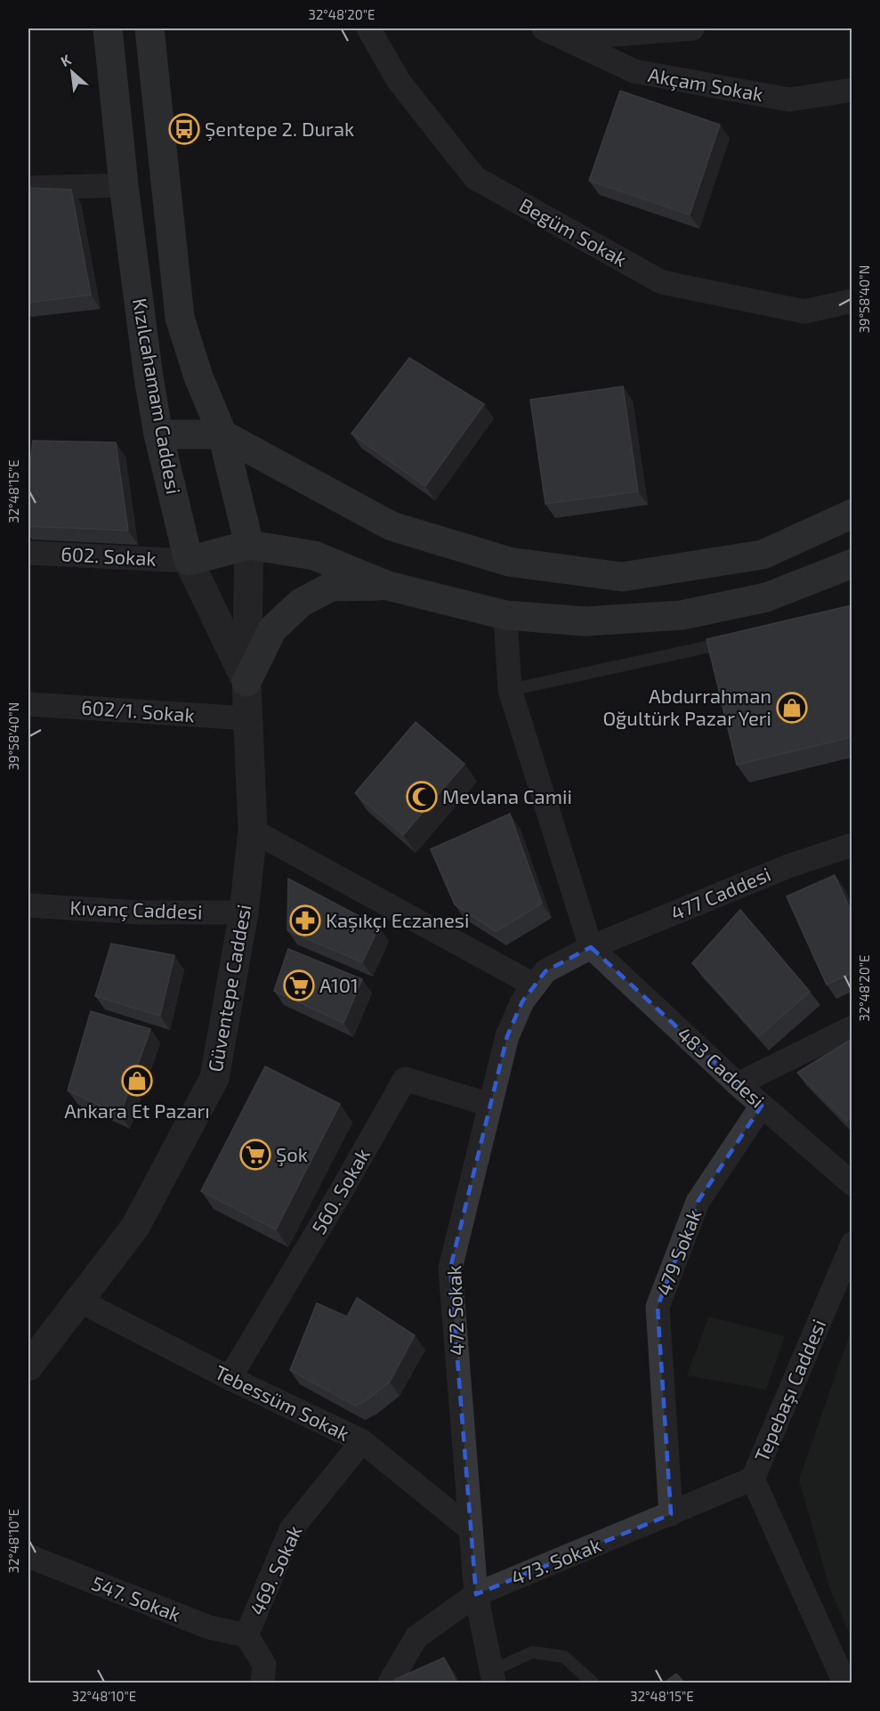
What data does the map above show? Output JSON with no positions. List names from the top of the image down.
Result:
{
  "streets": {
    "main road": ["Kızılcahamam Caddesi"],
    "street": [
      "Akçam Sokak",
      "Begüm Sokak",
      "602. Sokak",
      "602/1. Sokak",
      "477 Caddesi",
      "Kıvanç Caddesi",
      "Güventepe Caddesi",
      "483 Caddesi",
      "560. Sokak",
      "479 Sokak",
      "472 Sokak",
      "Tepebaşı Caddesi",
      "Tebessüm Sokak",
      "473. Sokak",
      "469. Sokak",
      "547. Sokak"
    ]
  },
  "crossings": [
    ["Kızılcahamam Caddesi", "602. Sokak"],
    ["Kızılcahamam Caddesi", "Güventepe Caddesi"],
    ["602/1. Sokak", "Güventepe Caddesi"],
    ["477 Caddesi", "483 Caddesi"],
    ["477 Caddesi", "472 Sokak"],
    ["Kıvanç Caddesi", "Güventepe Caddesi"],
    ["Güventepe Caddesi", "Tebessüm Sokak"],
    ["483 Caddesi", "479 Sokak"],
    ["483 Caddesi", "472 Sokak"],
    ["560. Sokak", "472 Sokak"],
    ["560. Sokak", "Tebessüm Sokak"],
    ["479 Sokak", "473. Sokak"],
    ["472 Sokak", "Tebessüm Sokak"],
    ["472 Sokak", "473. Sokak"],
    ["Tepebaşı Caddesi", "473. Sokak"],
    ["Tebessüm Sokak", "469. Sokak"],
    ["469. Sokak", "547. Sokak"]
  ],
  "places": {
    "bus stop": ["Şentepe 2. Durak"],
    "shop": ["Abdurrahman Oğultürk Pazar Yeri", "Ankara Et Pazarı"],
    "mosque": ["Mevlana Camii"],
    "pharmacy": ["Kaşıkçı Eczanesi"],
    "supermarket": ["A101", "Şok"]
  },
  "north": "top left",
  "coordinates": [
    "32°48'20\"E",
    "39°58'40\"N",
    "32°48'15\"E",
    "32°48'10\"E"
  ]
}
